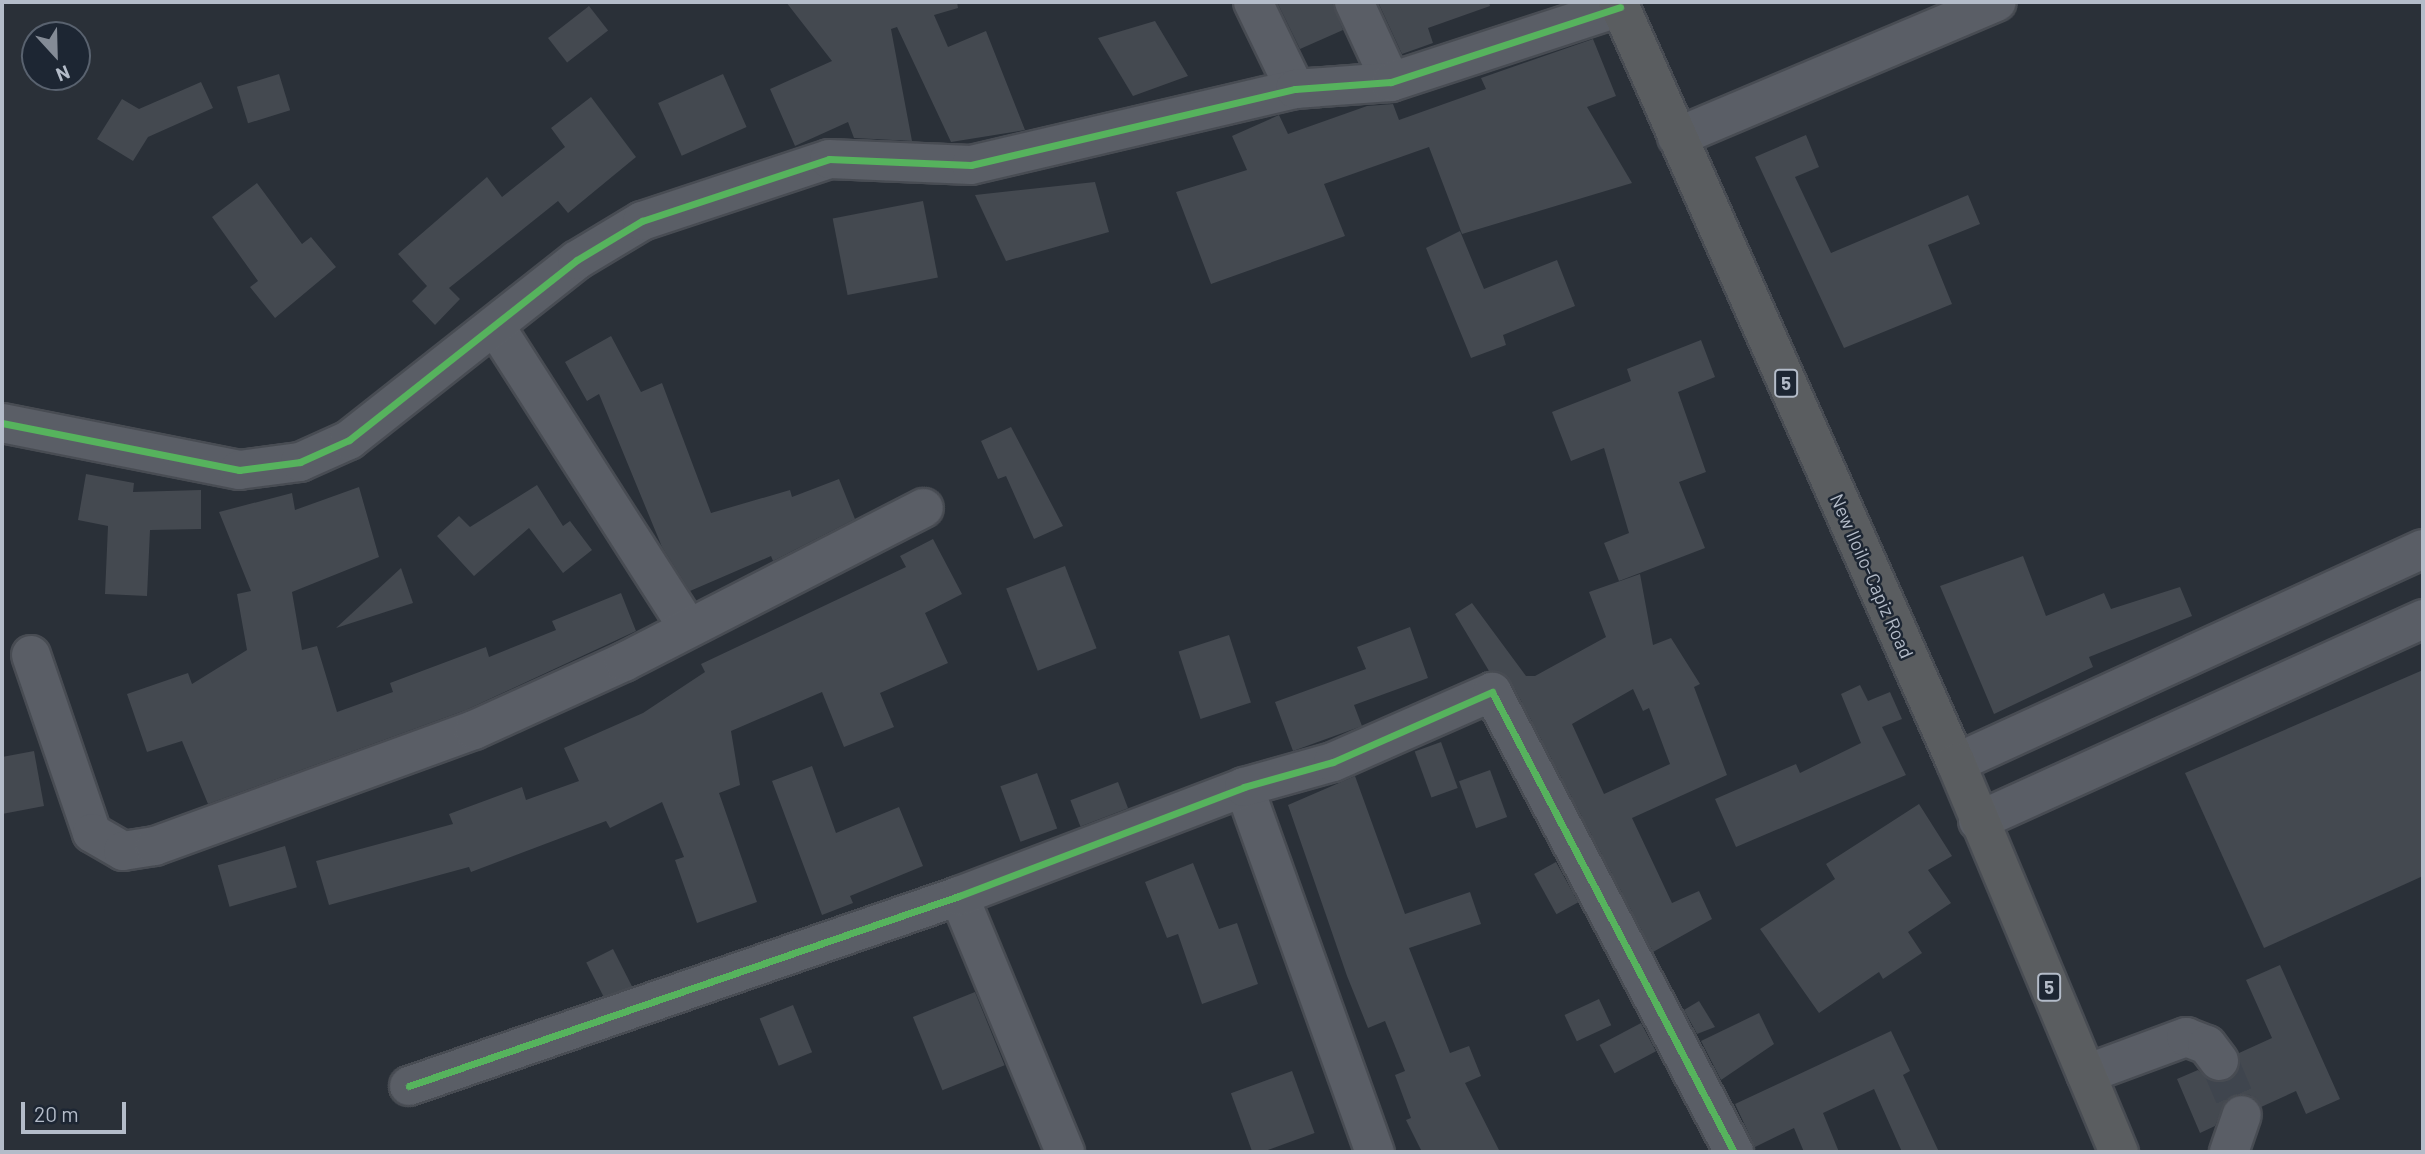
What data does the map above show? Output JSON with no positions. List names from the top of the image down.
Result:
{
  "streets": {
    "highway": ["5", "New Iloilo-Capiz Road"]
  },
  "scale_bar": "20 m",
  "north": "bottom"
}
